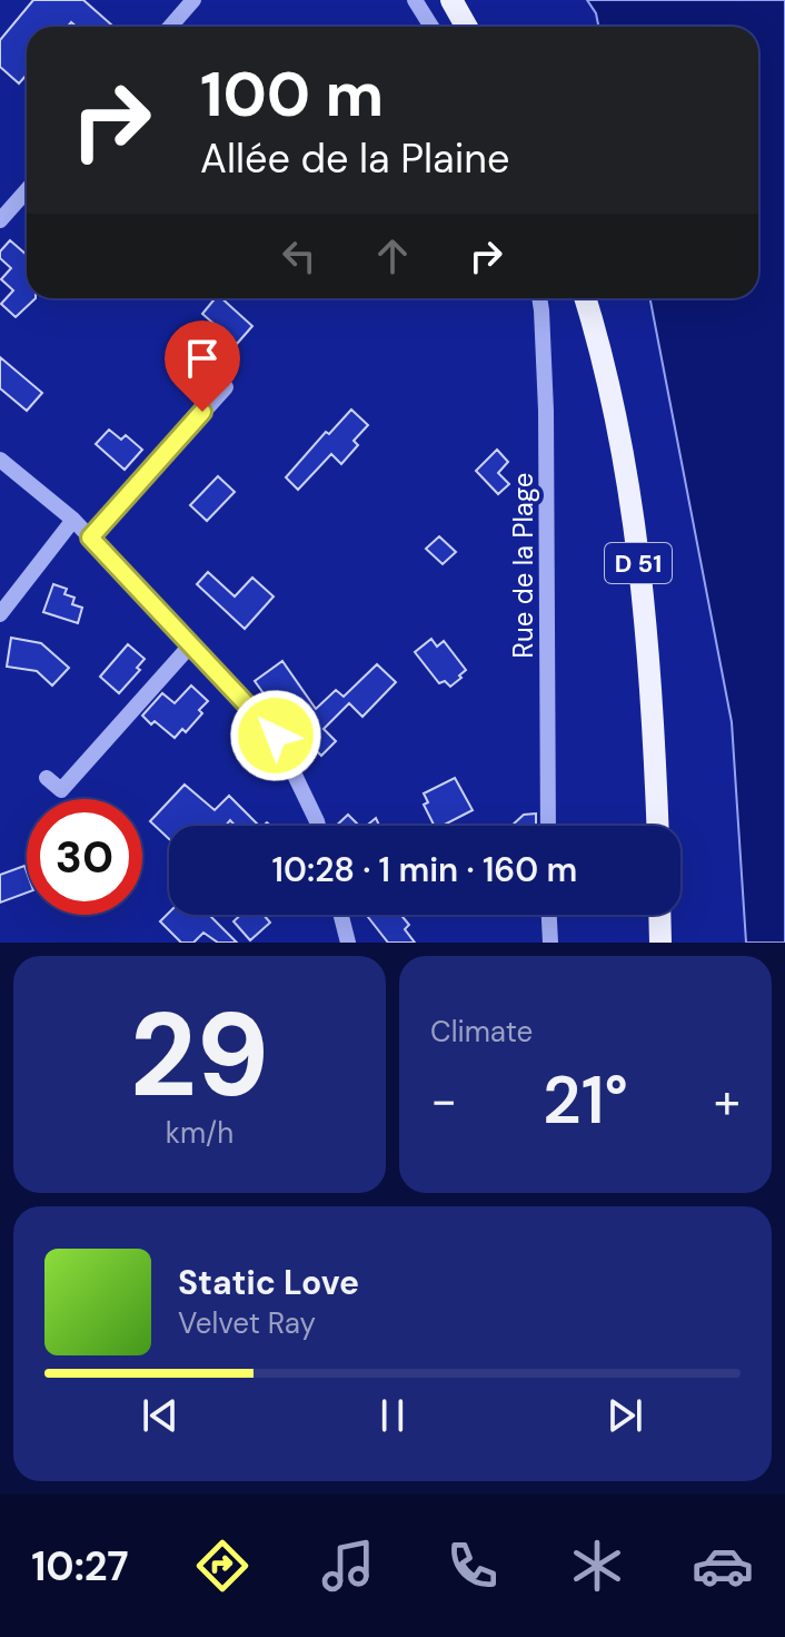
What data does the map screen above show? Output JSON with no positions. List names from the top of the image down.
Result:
{
  "streets": {
    "main road": ["D 51"],
    "street": ["Rue de la Plage"]
  },
  "page": {
    "turn": ["100 m", "Allée de la Plaine"],
    "limit": "30",
    "trip": "10:28 · 1 min · 160 m",
    "tile": [
      ["29", "km/h"],
      "Climate"
    ],
    "heat": ["−", "21°", "+"],
    "song": ["Static Love", "Velvet Ray"],
    "tabs": "10:27"
  }
}
